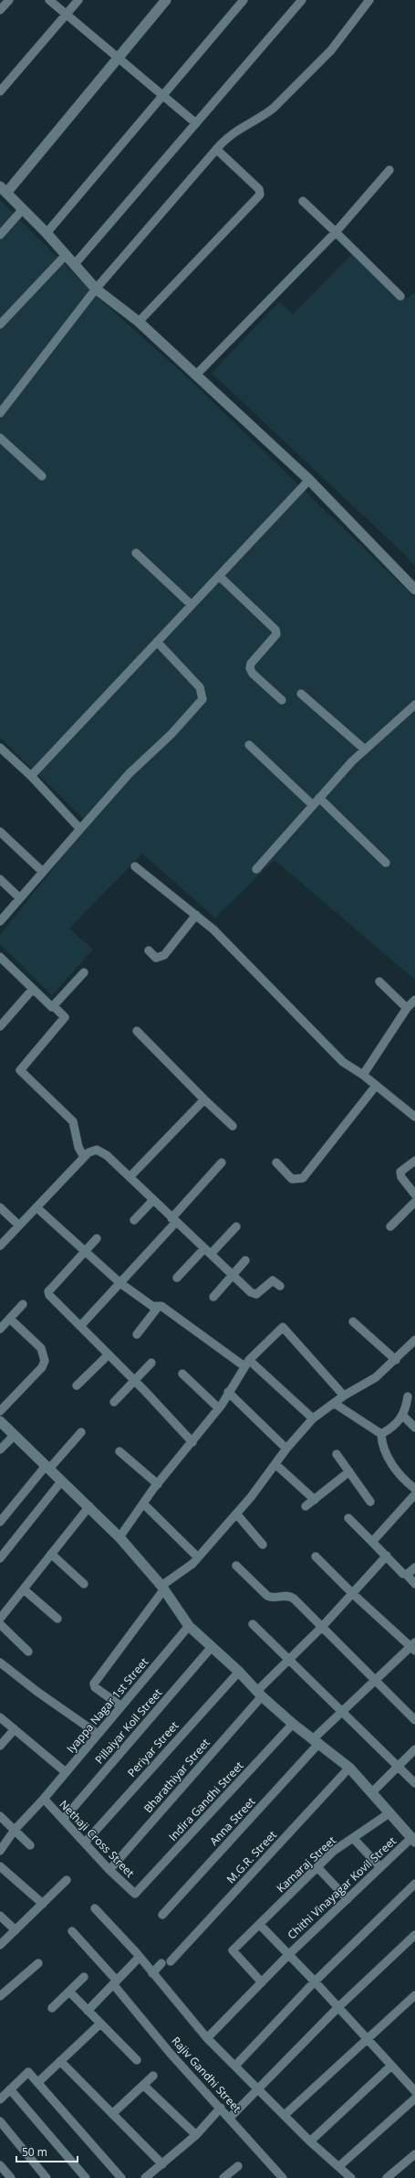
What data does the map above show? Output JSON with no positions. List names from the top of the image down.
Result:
{
  "streets": {
    "street": [
      "Iyappa Nagar 1st Street",
      "Pillaiyar Koil Street",
      "Periyar Street",
      "Bharathiyar Street",
      "Indira Gandhi Street",
      "Anna Street",
      "Nethaji Cross Street",
      "M.G.R. Street",
      "Kamaraj Street",
      "Chithi Vinayagar Kovil Street",
      "Rajiv Gandhi Street"
    ]
  },
  "crossings": [
    ["Iyappa Nagar 1st Street", "Nethaji Cross Street"],
    ["Pillaiyar Koil Street", "Nethaji Cross Street"],
    ["Periyar Street", "Nethaji Cross Street"],
    ["Bharathiyar Street", "Nethaji Cross Street"],
    ["Indira Gandhi Street", "Nethaji Cross Street"],
    ["Kamaraj Street", "Chithi Vinayagar Kovil Street"]
  ],
  "scale_bar": "50 m"
}
